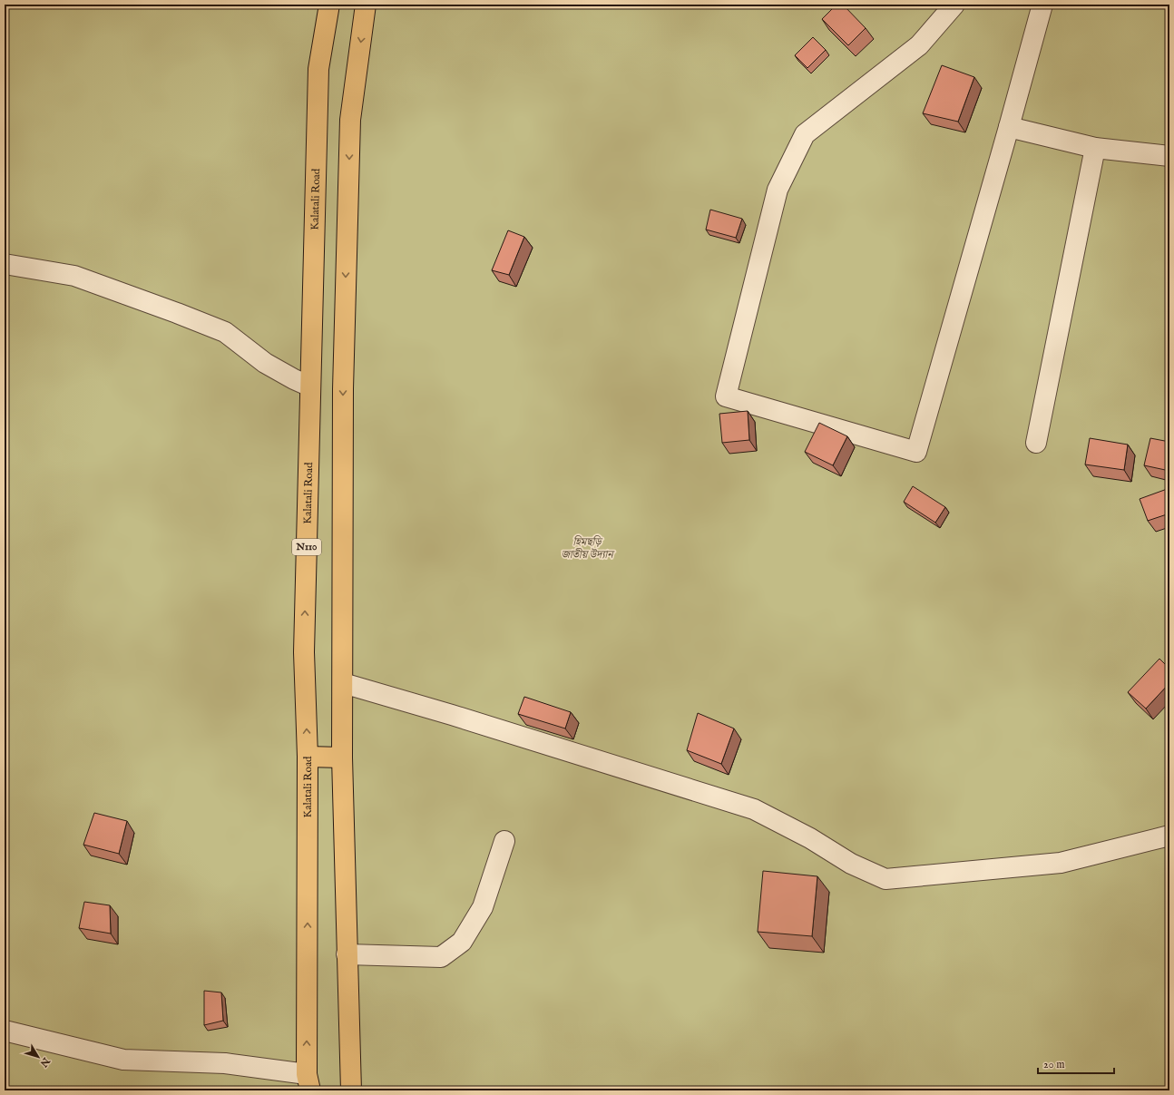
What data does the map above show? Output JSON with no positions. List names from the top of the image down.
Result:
{
  "streets": {
    "highway": ["Kalatali Road", "N110"]
  },
  "parks": ["হিমছড়ি জাতীয় উদ্যান"],
  "scale_bar": "20 m",
  "north": "bottom right"
}
